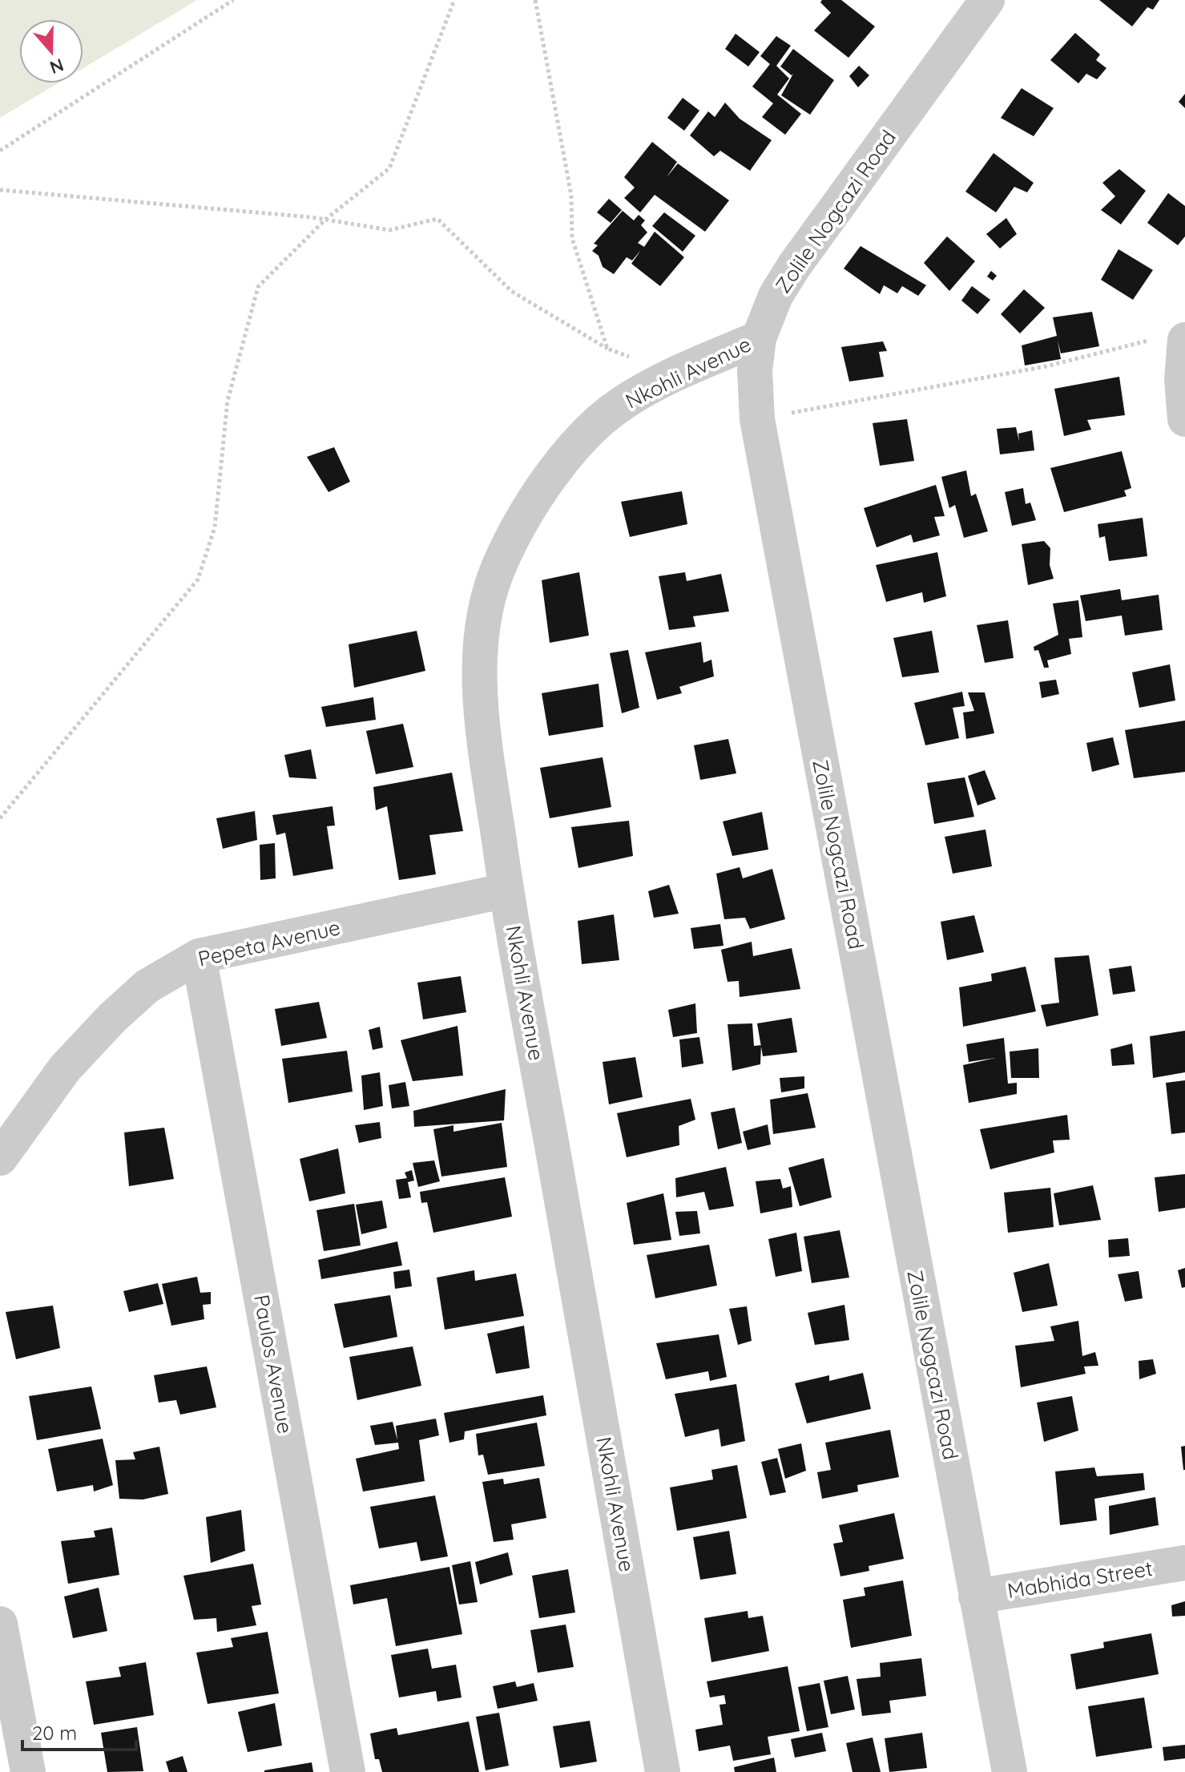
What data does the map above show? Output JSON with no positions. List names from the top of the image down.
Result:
{
  "streets": {
    "street": [
      "Zolile Nogcazi Road",
      "Nkohli Avenue",
      "Pepeta Avenue",
      "Paulos Avenue",
      "Mabhida Street"
    ]
  },
  "crossings": [
    ["Zolile Nogcazi Road", "Nkohli Avenue"],
    ["Zolile Nogcazi Road", "Mabhida Street"],
    ["Nkohli Avenue", "Pepeta Avenue"],
    ["Pepeta Avenue", "Paulos Avenue"]
  ],
  "scale_bar": "20 m",
  "north": "bottom"
}
